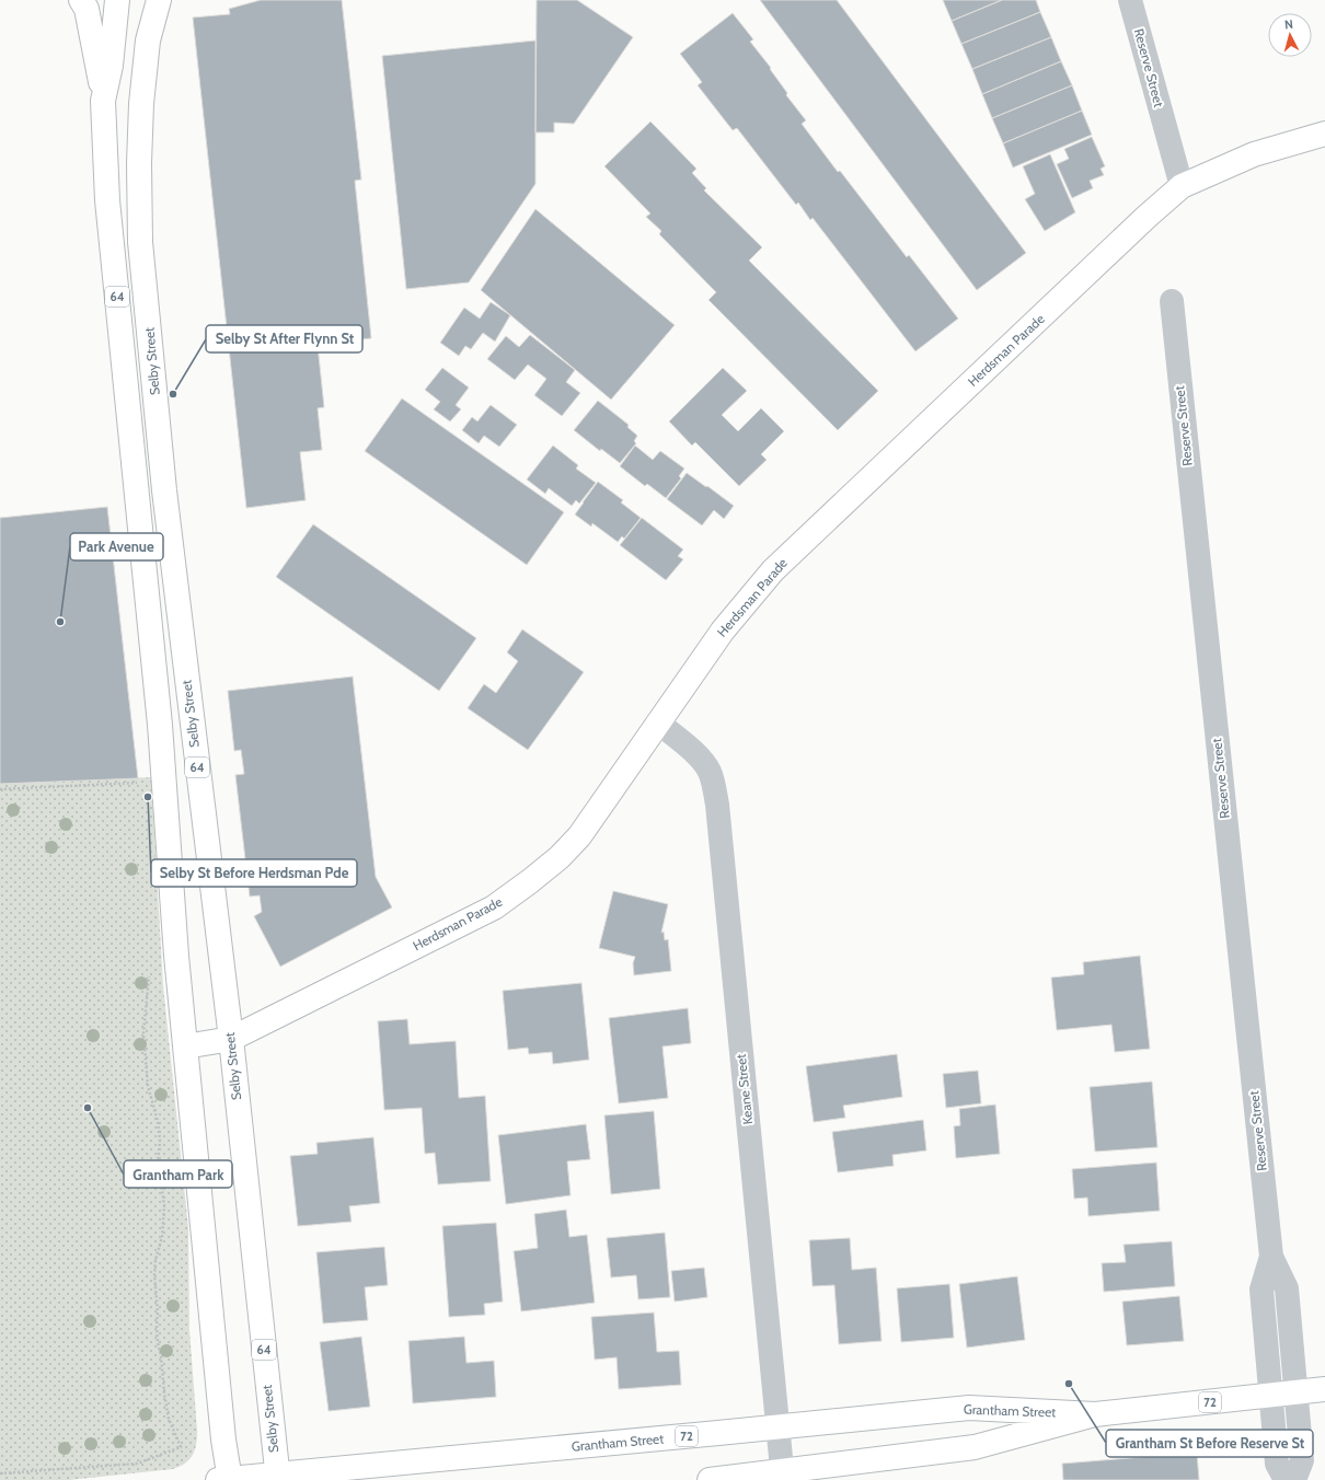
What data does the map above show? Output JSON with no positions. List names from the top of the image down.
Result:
{
  "streets": {
    "main road": [
      "64",
      "Herdsman Parade",
      "Selby Street",
      "72",
      "Grantham Street"
    ],
    "street": ["Reserve Street", "Keane Street"]
  },
  "crossings": [
    ["Reserve Street", "Herdsman Parade"],
    ["Reserve Street", "Grantham Street"],
    ["64", "Herdsman Parade"],
    ["64", "Grantham Street"],
    ["Herdsman Parade", "Selby Street"],
    ["Herdsman Parade", "Keane Street"],
    ["Selby Street", "Grantham Street"],
    ["Keane Street", "Grantham Street"]
  ],
  "places": [
    "Selby St After Flynn St",
    "Park Avenue",
    "Selby St Before Herdsman Pde",
    "Grantham Park",
    "Grantham St Before Reserve St"
  ],
  "north": "top"
}
